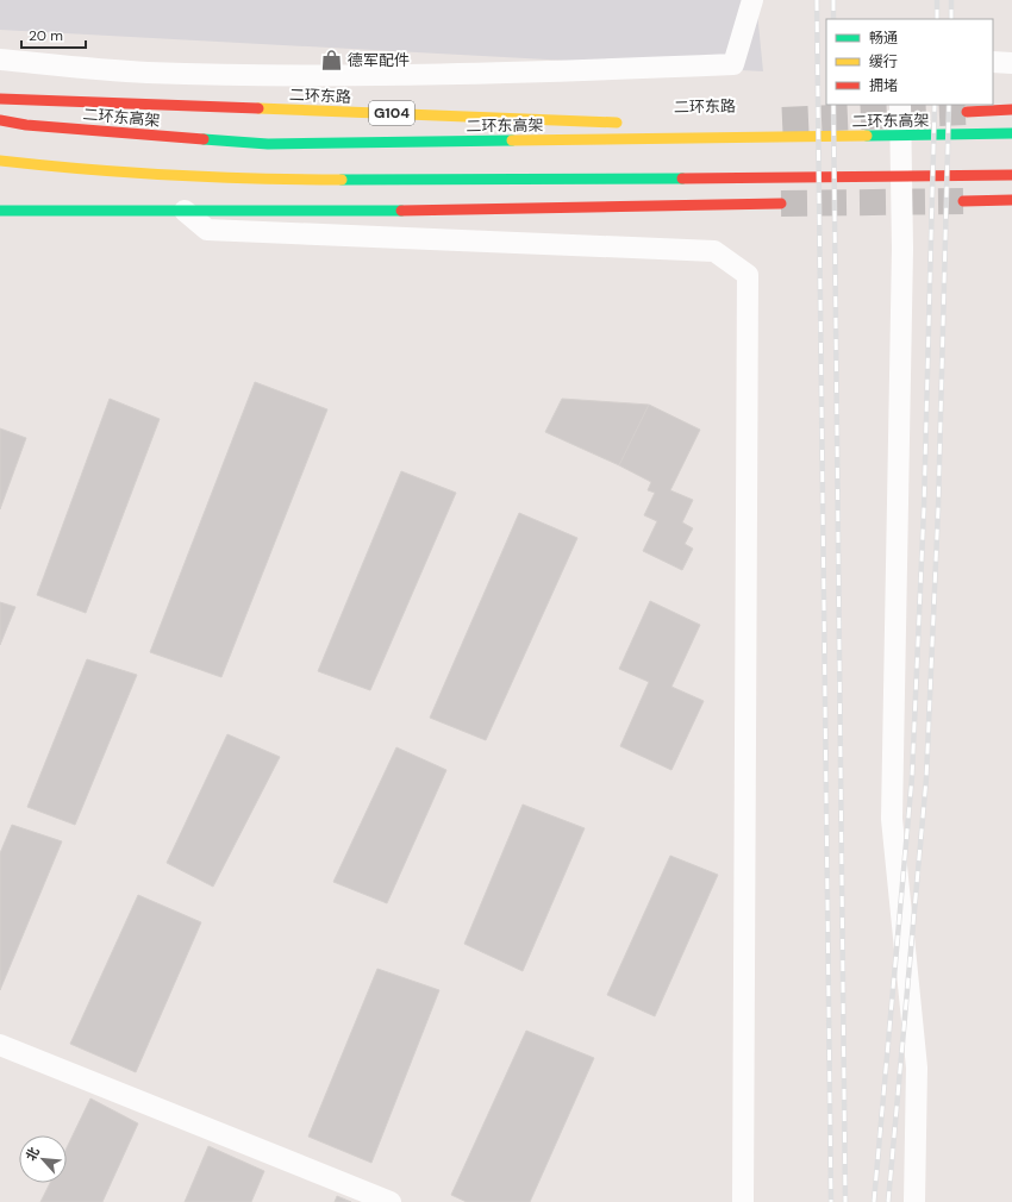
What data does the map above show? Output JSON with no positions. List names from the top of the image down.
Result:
{
  "streets": {
    "highway": ["二环东路", "G104", "二环东高架"]
  },
  "places": {
    "shop": ["德军配件"]
  },
  "legend": ["畅通", "缓行", "拥堵"],
  "scale_bar": "20 m",
  "north": "top left"
}
